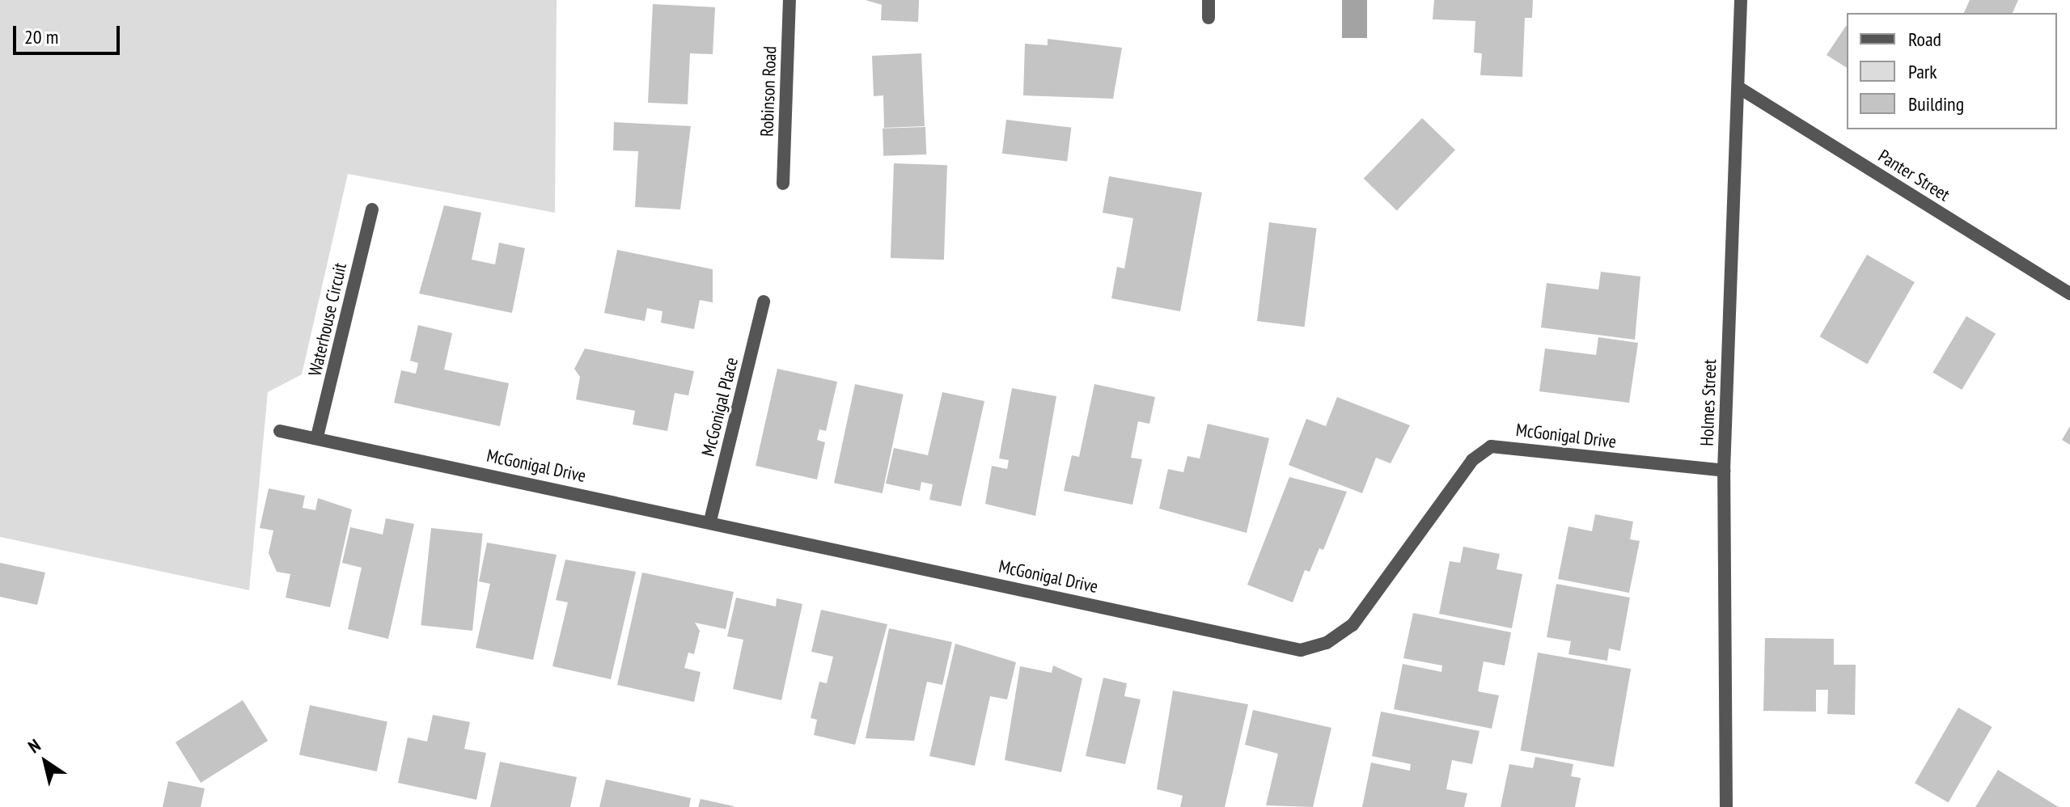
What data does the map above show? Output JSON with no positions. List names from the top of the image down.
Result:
{
  "streets": {
    "street": [
      "Robinson Road",
      "Panter Street",
      "Waterhouse Circuit",
      "Holmes Street",
      "McGonigal Place",
      "McGonigal Drive"
    ]
  },
  "crossings": [
    ["Panter Street", "Holmes Street"],
    ["Waterhouse Circuit", "McGonigal Drive"],
    ["Holmes Street", "McGonigal Drive"],
    ["McGonigal Place", "McGonigal Drive"]
  ],
  "legend": ["Road", "Park", "Building"],
  "scale_bar": "20 m",
  "north": "top left"
}
